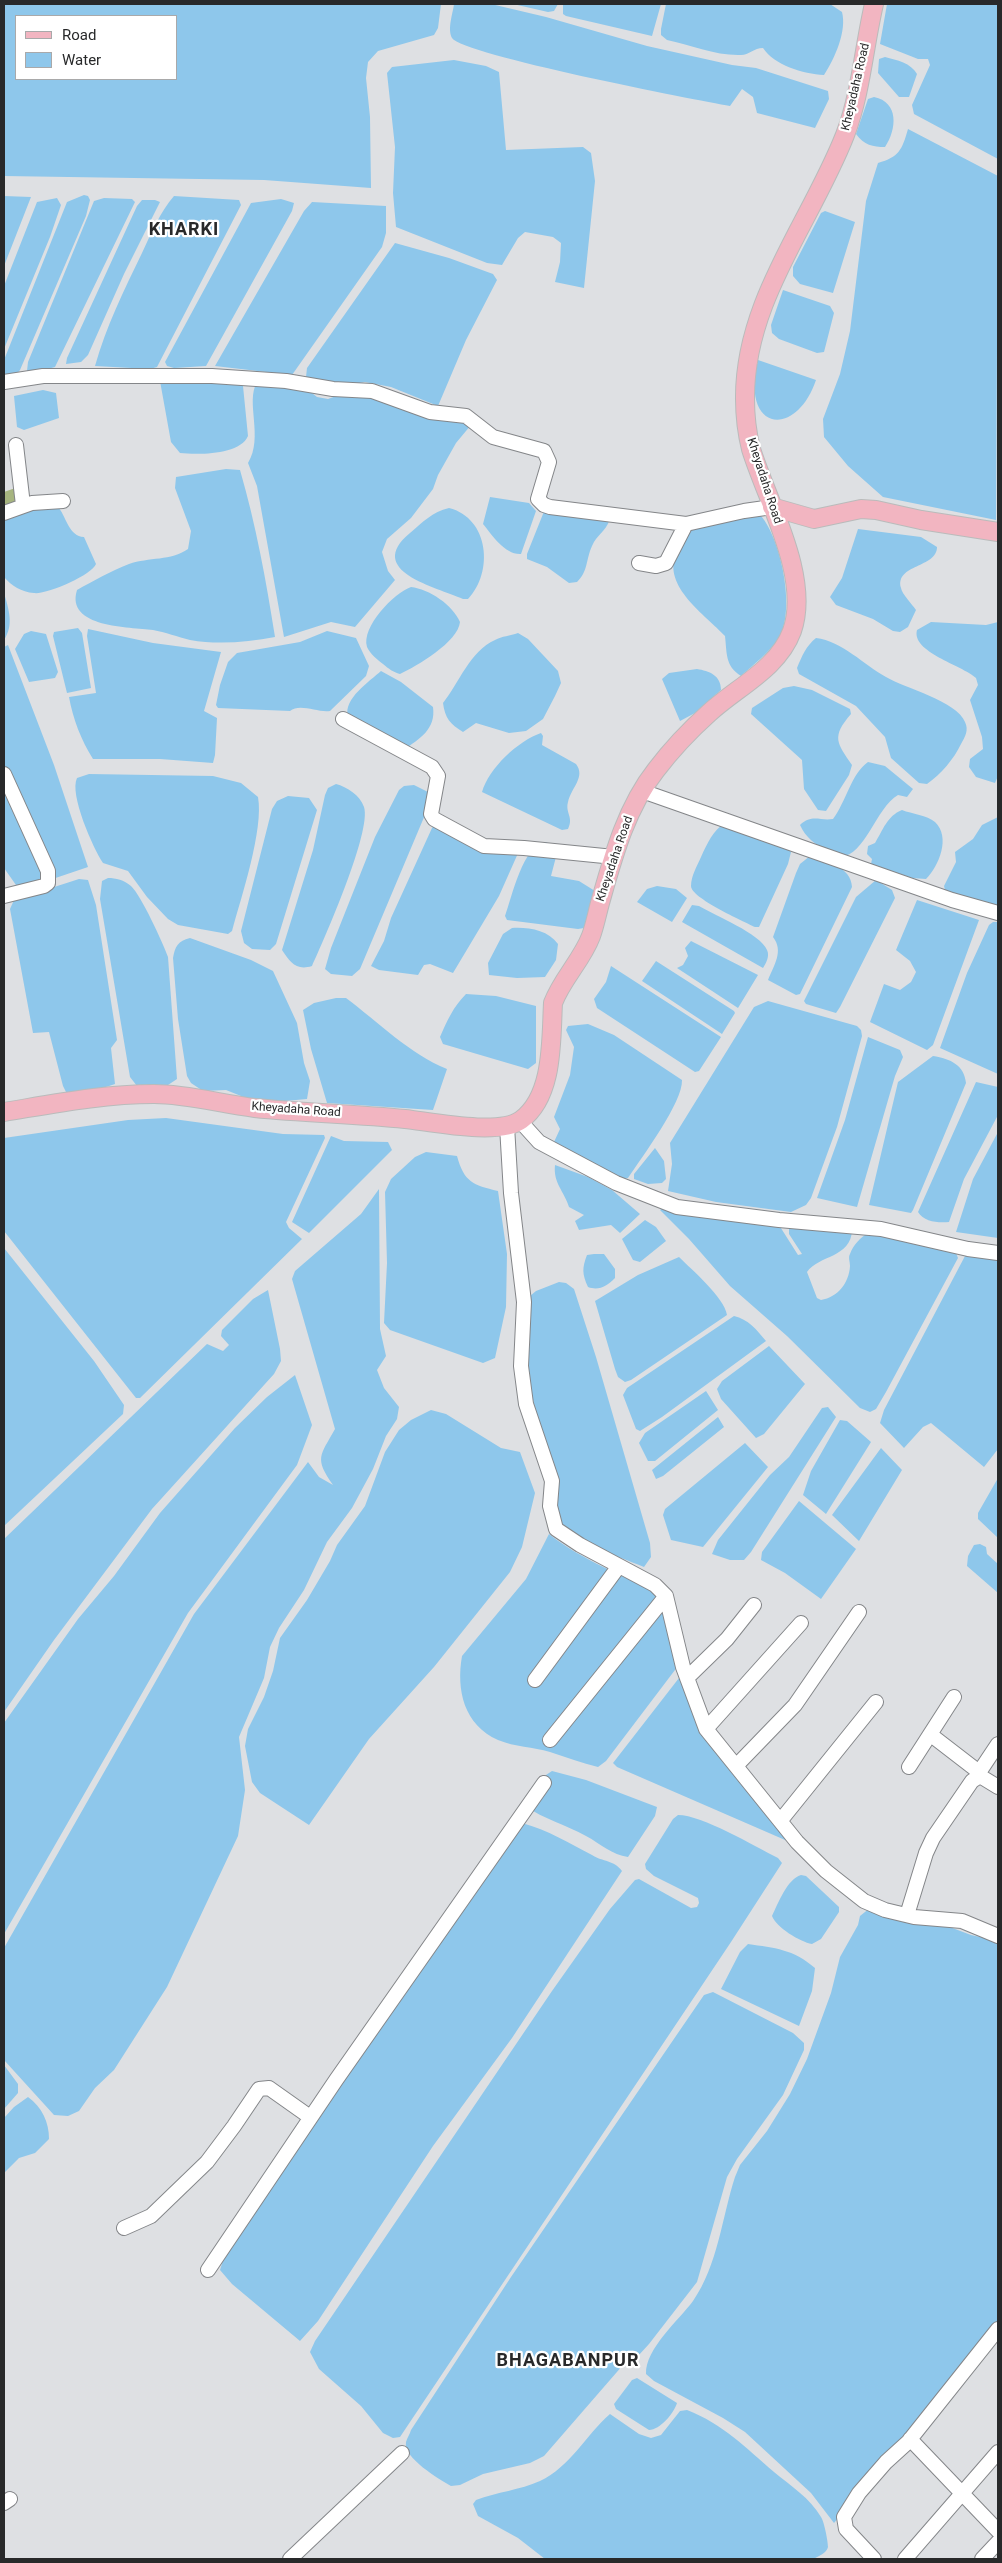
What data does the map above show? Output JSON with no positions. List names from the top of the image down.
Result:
{
  "streets": {
    "main road": ["Kheyadaha Road"]
  },
  "districts": ["KHARKI", "BHAGABANPUR"],
  "legend": ["Road", "Water"]
}
